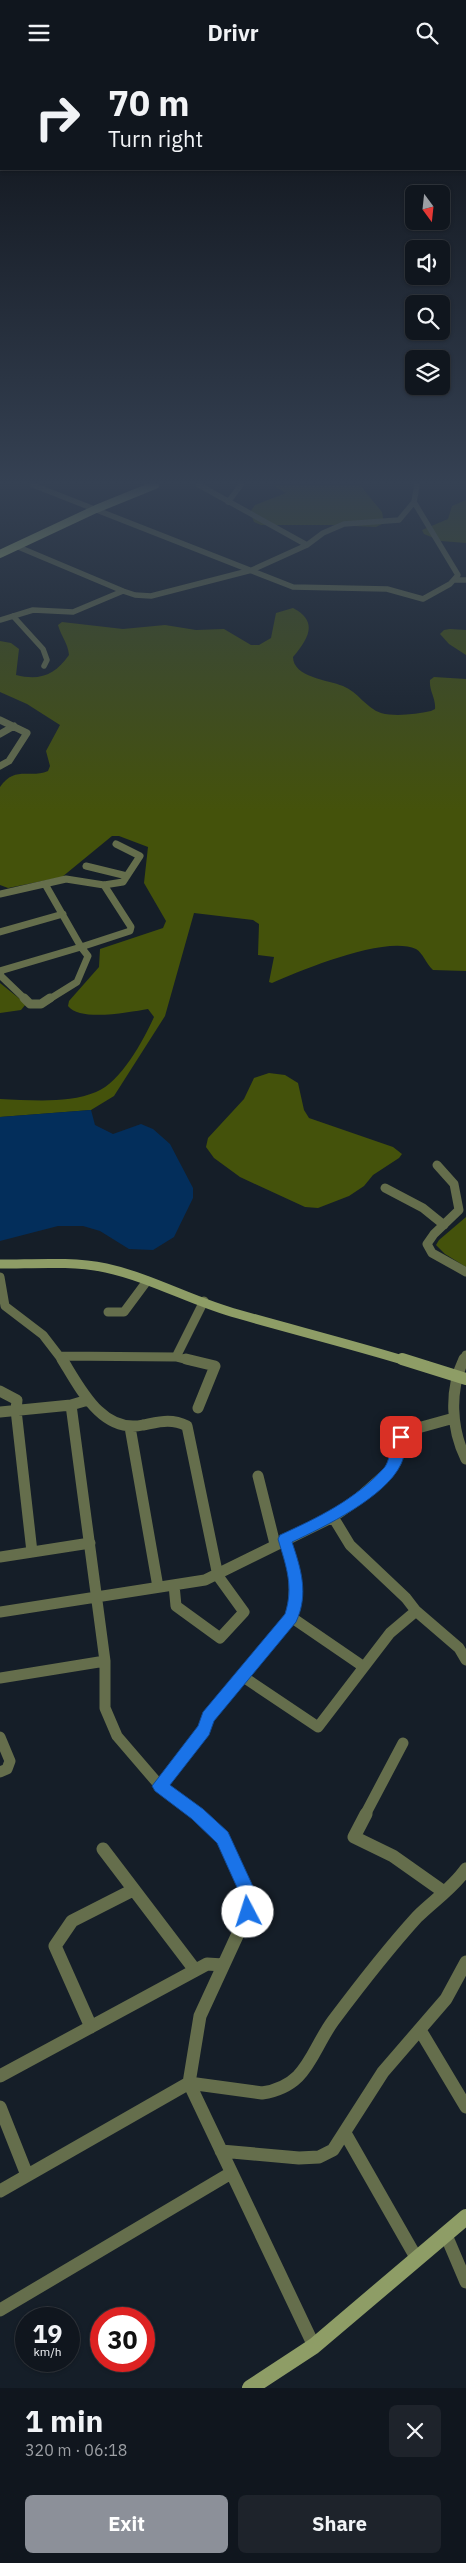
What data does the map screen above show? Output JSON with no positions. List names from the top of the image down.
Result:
{
  "north": "bottom",
  "page": {
    "header": "Drivr",
    "turn": ["70 m", "Turn right"],
    "speed": "19 km/h",
    "limit": "30",
    "heading": ["1 min", "320 m · 06:18"],
    "buttons": ["Exit", "Share"]
  }
}
